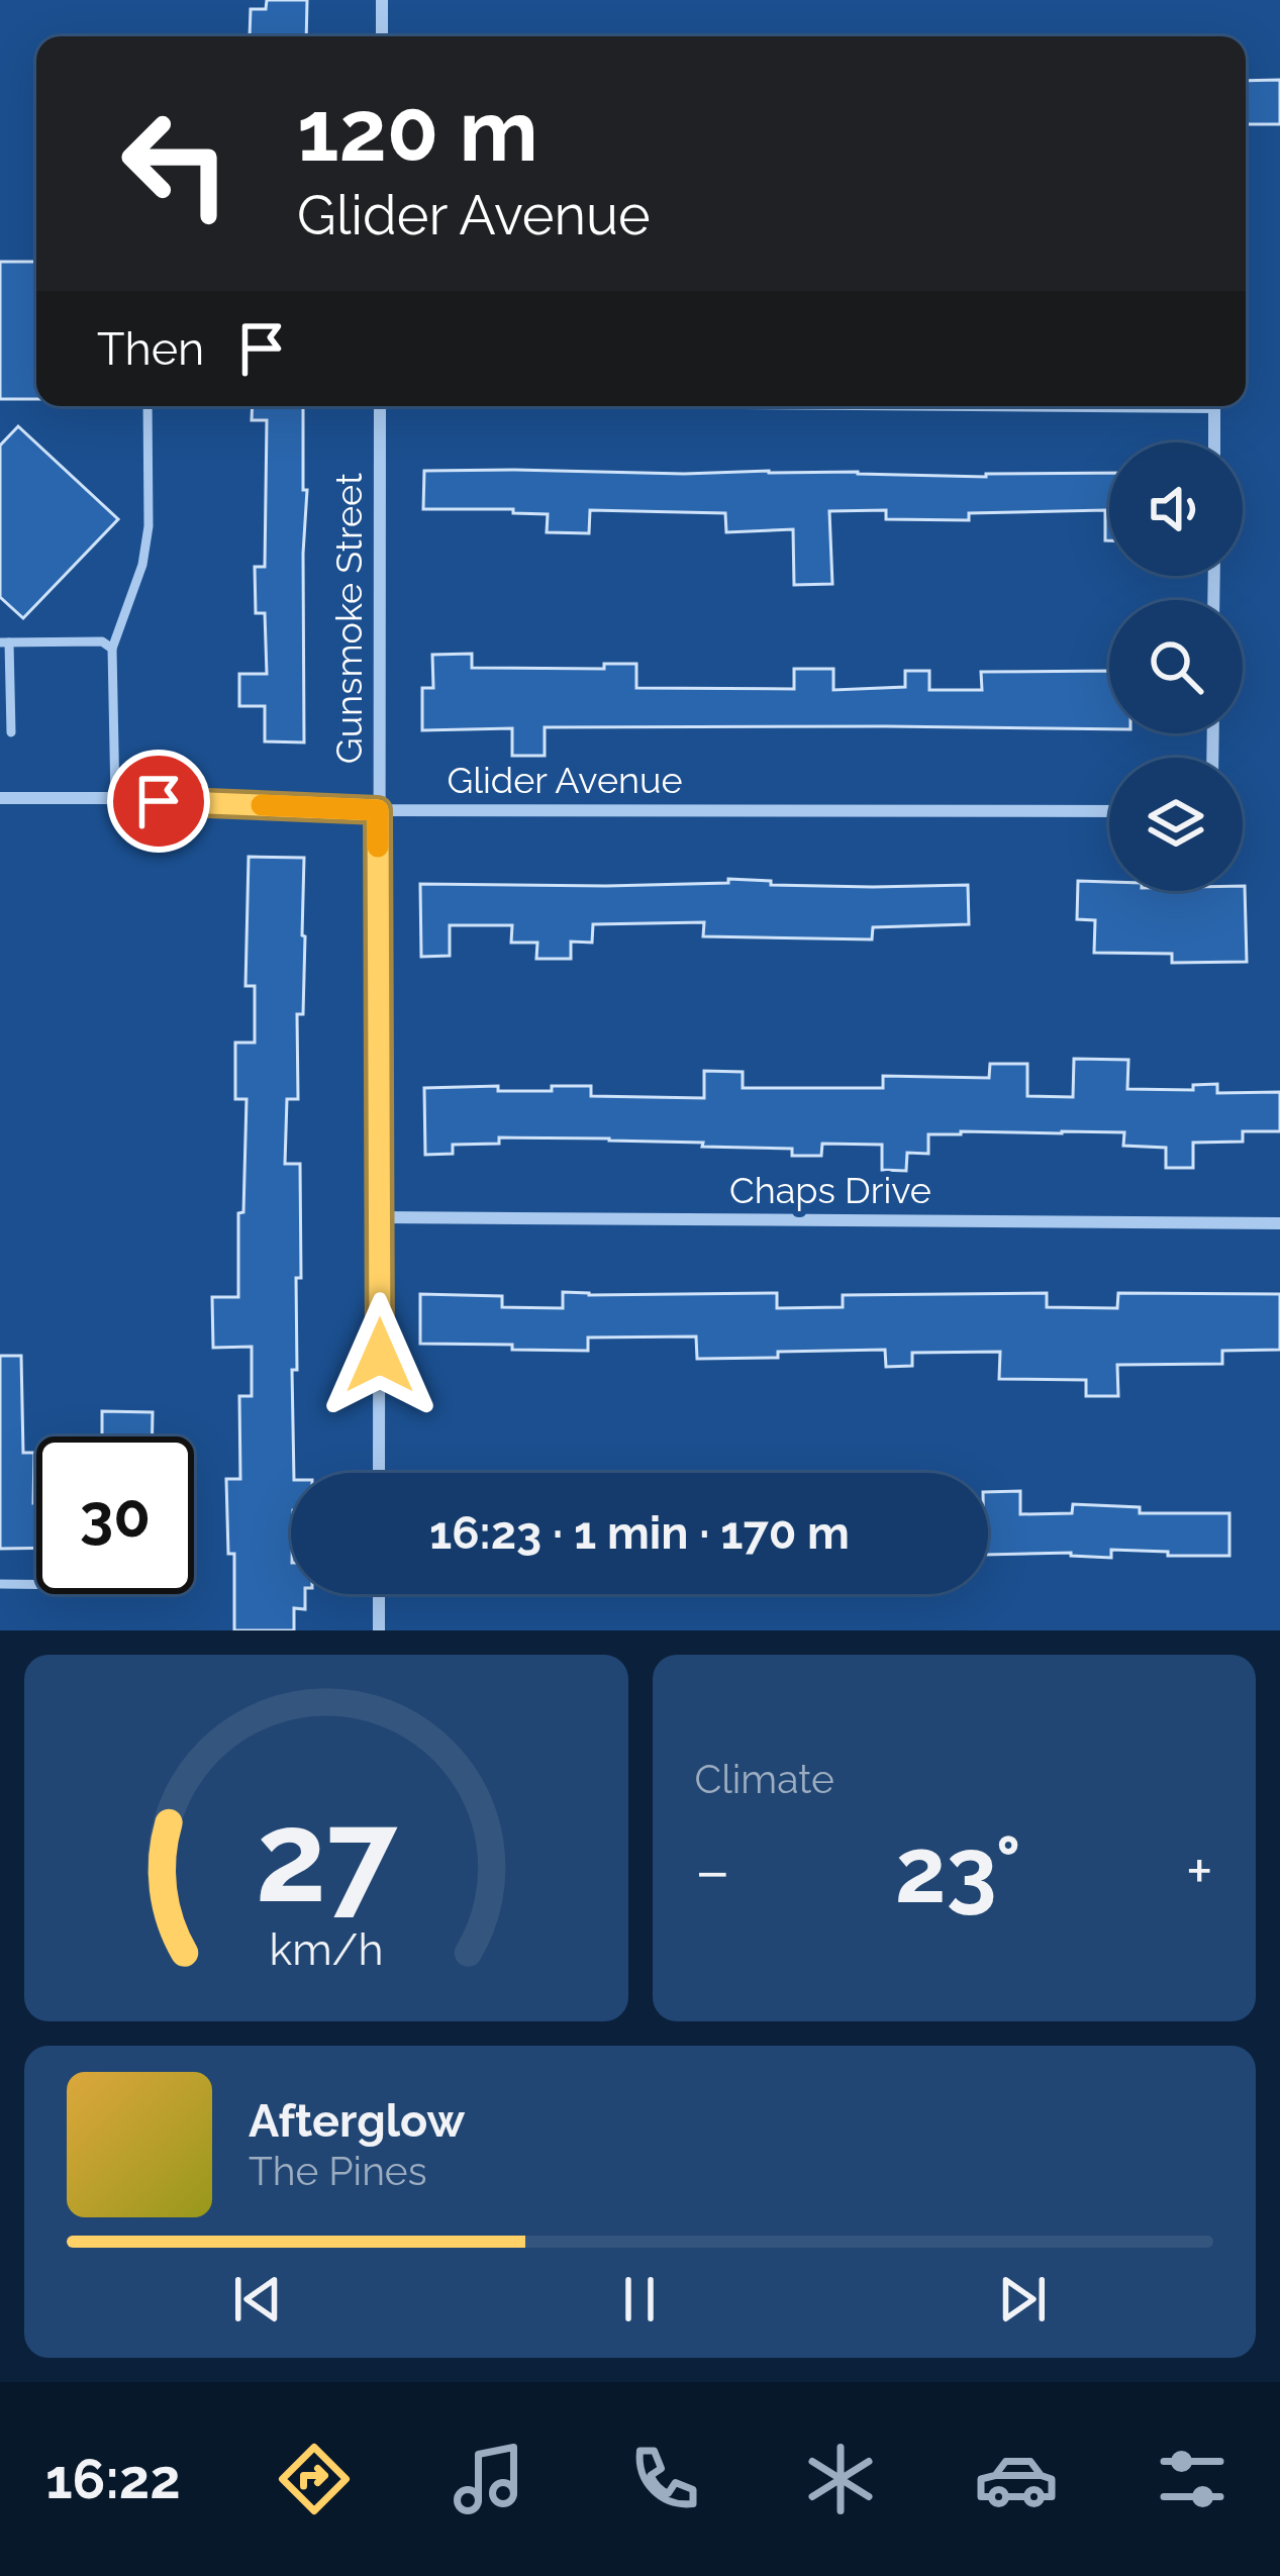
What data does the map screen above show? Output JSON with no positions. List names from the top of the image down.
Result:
{
  "streets": {
    "street": ["Gunsmoke Street", "Glider Avenue", "Chaps Drive"]
  },
  "crossings": [
    ["Gunsmoke Street", "Glider Avenue"],
    ["Gunsmoke Street", "Chaps Drive"]
  ],
  "page": {
    "turn": ["120 m", "Glider Avenue"],
    "then": "Then",
    "limit": "30",
    "trip": "16:23 · 1 min · 170 m",
    "tile": "Climate",
    "heat": ["−", "23°", "+"],
    "song": ["Afterglow", "The Pines"],
    "tabs": "16:22",
    "gauge": ["27", "km/h"]
  }
}
